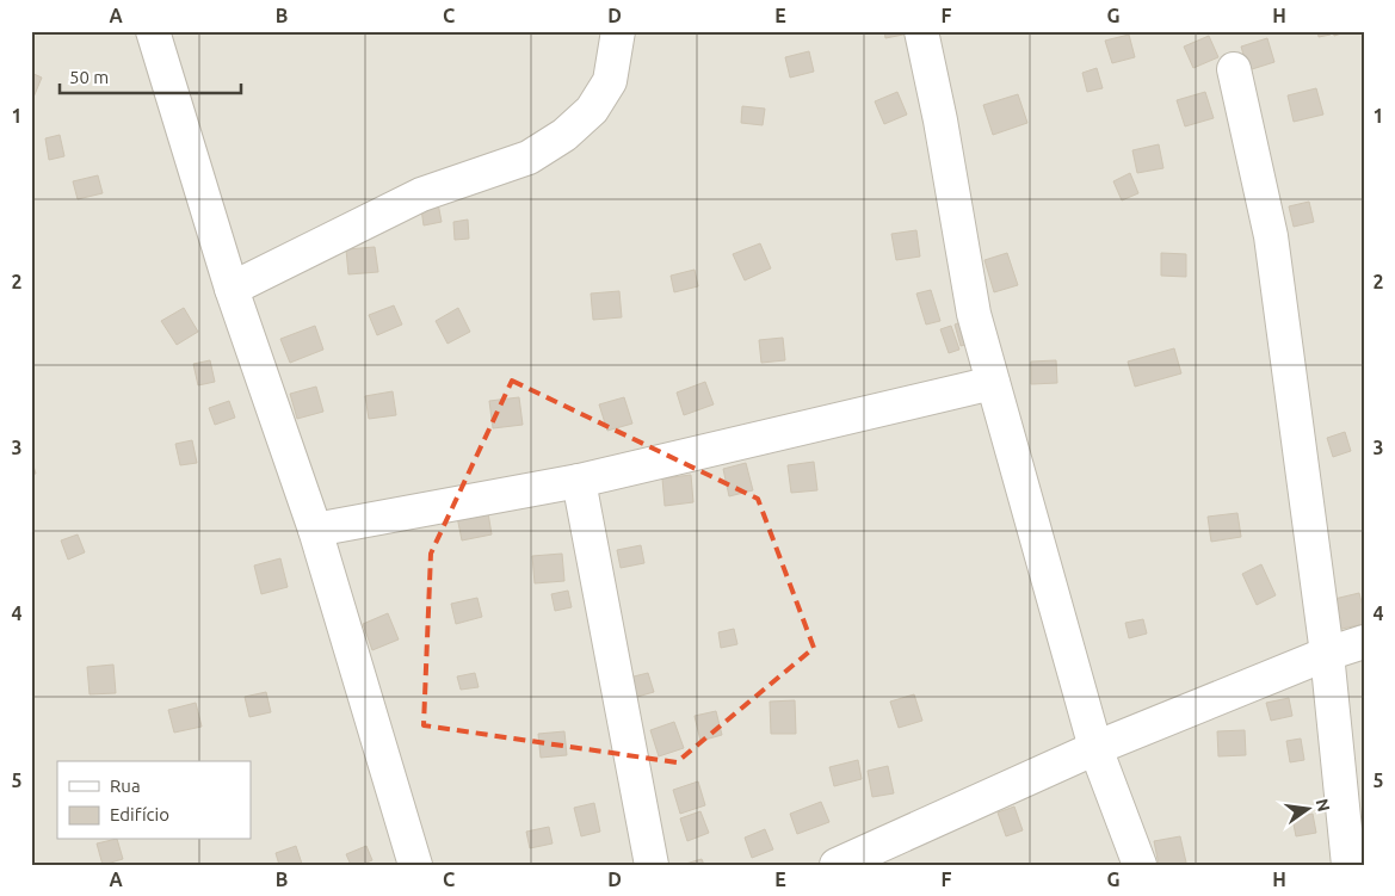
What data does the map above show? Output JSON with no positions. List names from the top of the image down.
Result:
{
  "legend": ["Rua", "Edifício"],
  "scale_bar": "50 m",
  "north": "right",
  "grid": {
    "columns": [
      "A",
      "B",
      "C",
      "D",
      "E",
      "F",
      "G",
      "H"
    ],
    "rows": [
      "1",
      "2",
      "3",
      "4",
      "5"
    ]
  }
}
